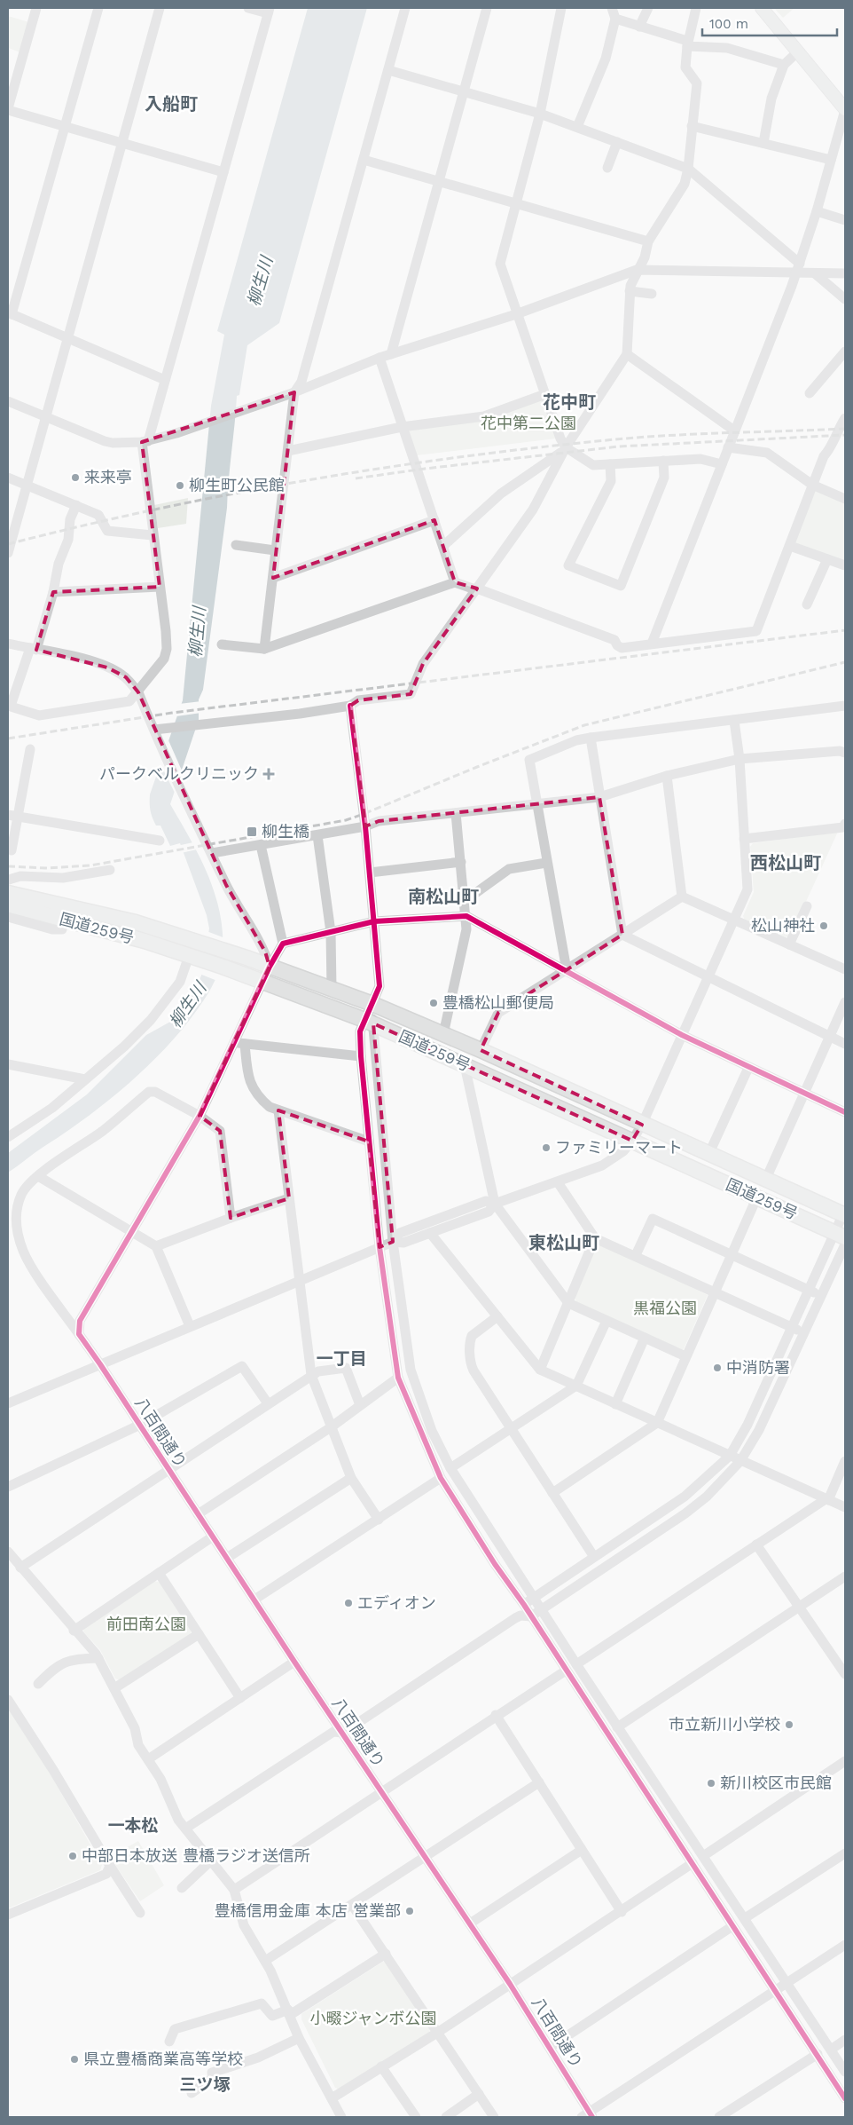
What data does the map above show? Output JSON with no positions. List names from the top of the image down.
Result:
{
  "streets": {
    "highway": ["国道259号"],
    "street": ["八百間通り"]
  },
  "districts": [
    "入船町",
    "花中町",
    "西松山町",
    "南松山町",
    "東松山町",
    "一丁目",
    "一本松",
    "三ツ塚"
  ],
  "water": ["柳生川"],
  "parks": [
    "花中第二公園",
    "黒福公園",
    "前田南公園",
    "小畷ジャンボ公園"
  ],
  "places": {
    "other": [
      "来来亭",
      "柳生町公民館",
      "松山神社",
      "豊橋松山郵便局",
      "ファミリーマート",
      "中消防署",
      "エディオン",
      "市立新川小学校",
      "新川校区市民館",
      "中部日本放送 豊橋ラジオ送信所",
      "豊橋信用金庫 本店 営業部",
      "県立豊橋商業高等学校"
    ],
    "health": ["パークベルクリニック"],
    "transit": ["柳生橋"]
  },
  "scale_bar": "100 m"
}
